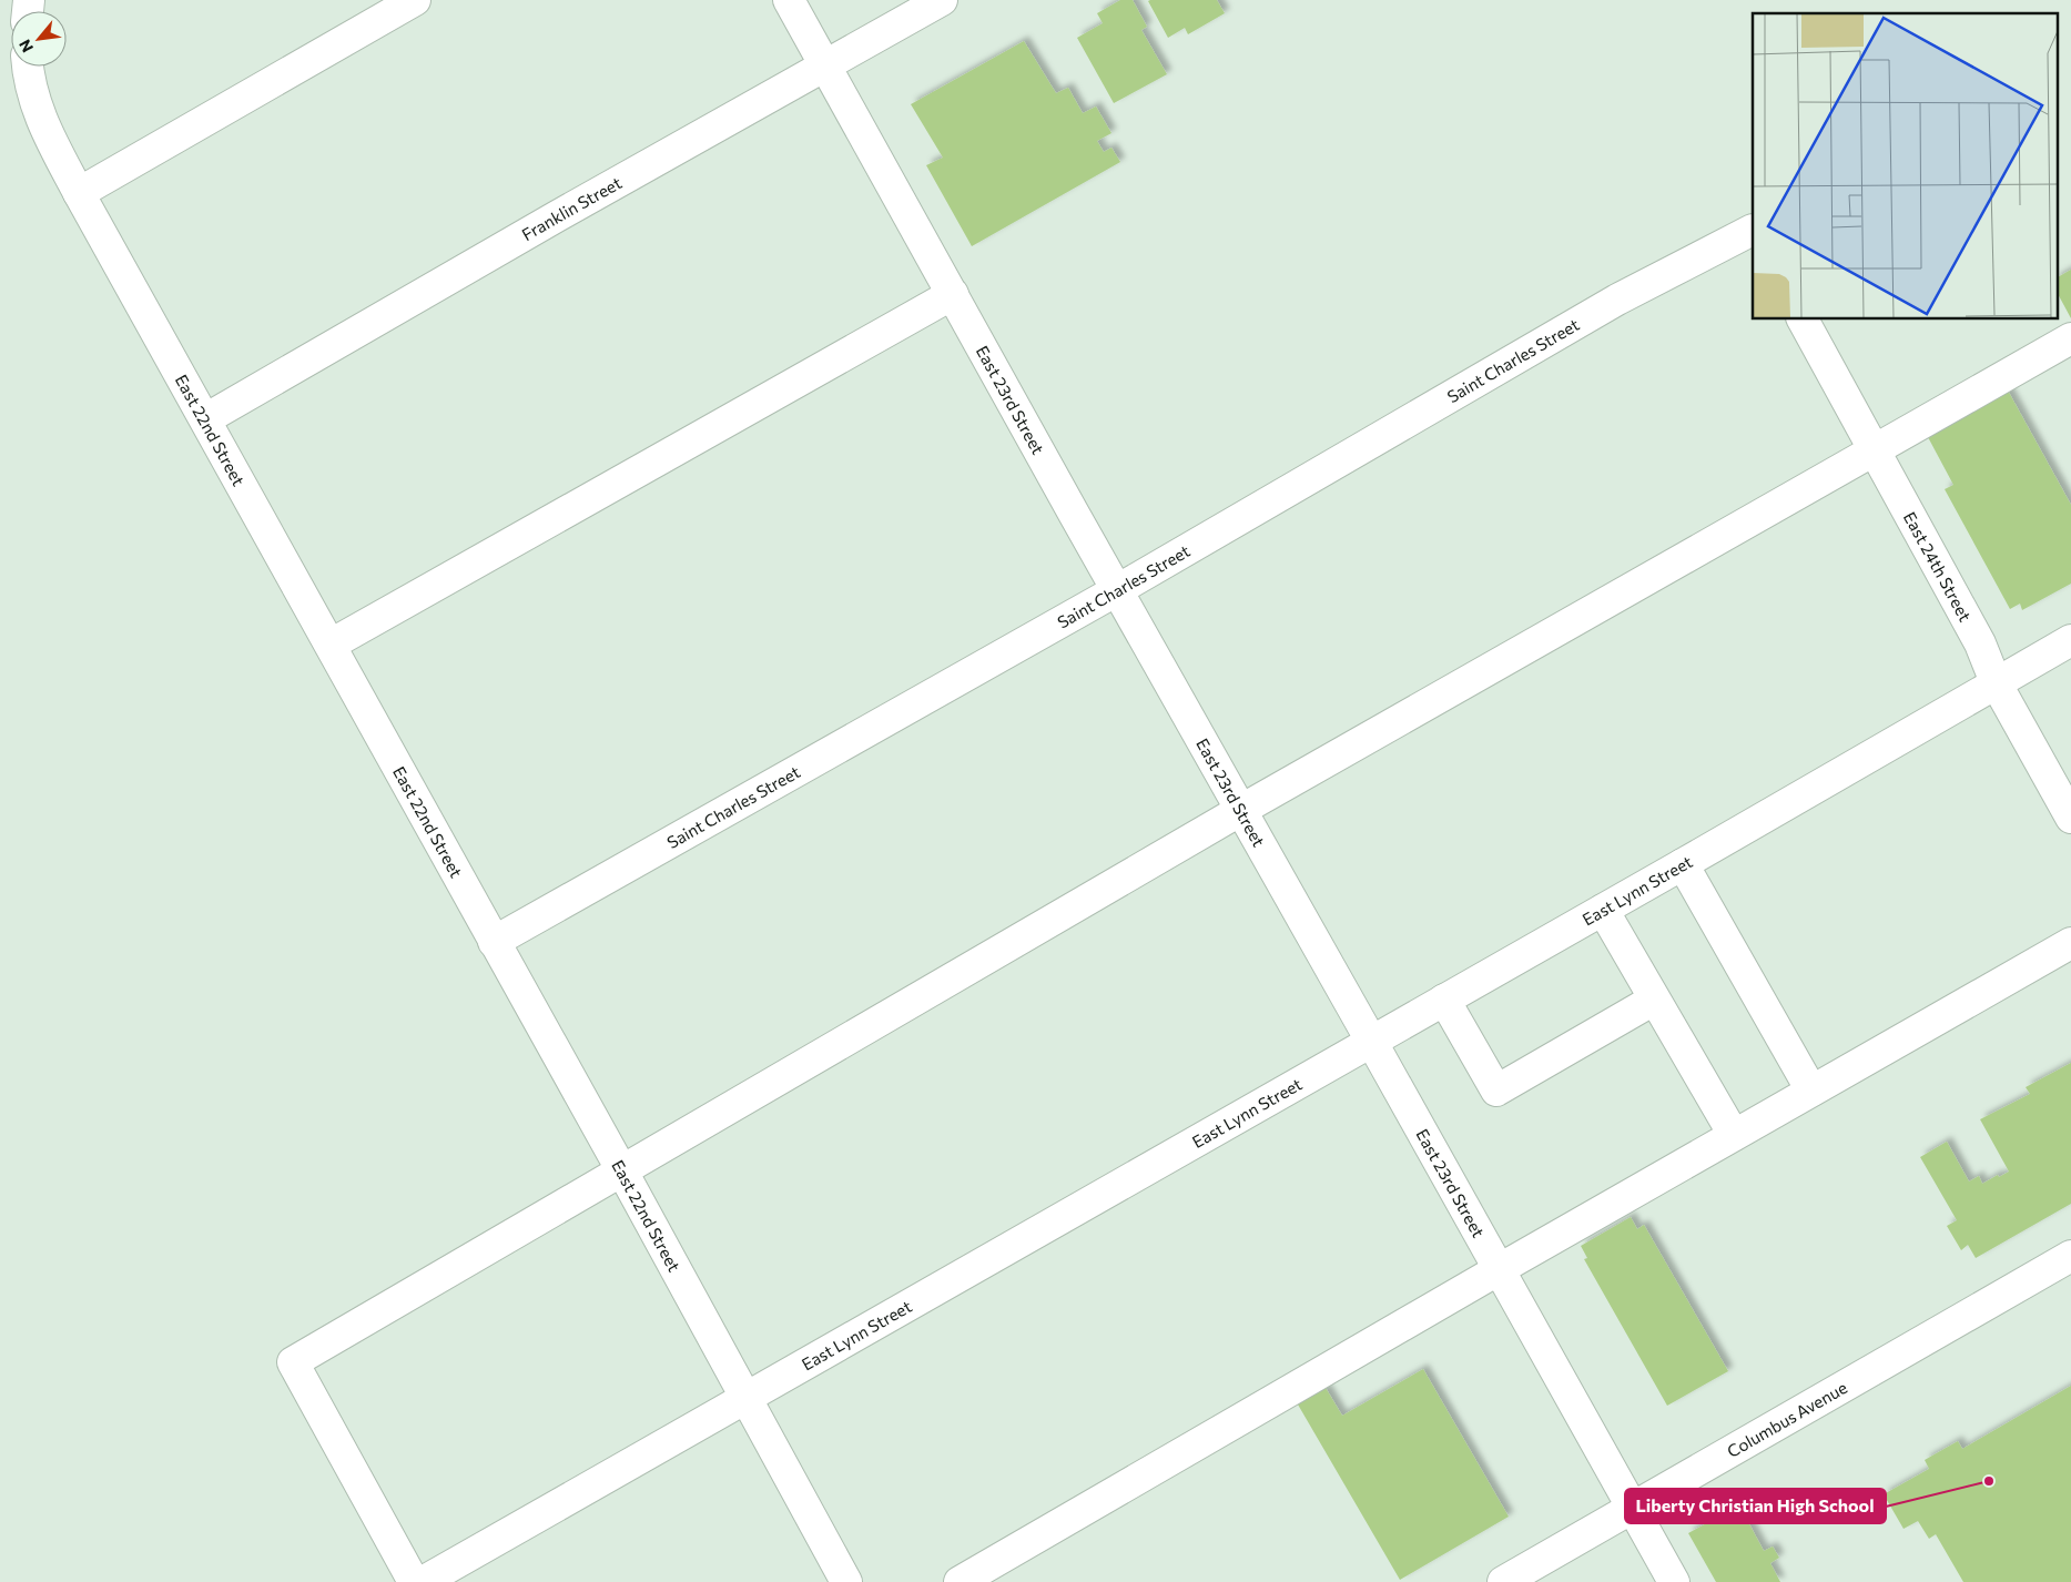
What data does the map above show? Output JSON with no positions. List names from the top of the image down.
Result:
{
  "streets": {
    "street": [
      "Franklin Street",
      "Saint Charles Street",
      "East 23rd Street",
      "East 22nd Street",
      "East 24th Street",
      "East Lynn Street",
      "Columbus Avenue"
    ]
  },
  "crossings": [
    ["Franklin Street", "East 23rd Street"],
    ["Franklin Street", "East 22nd Street"],
    ["Saint Charles Street", "East 23rd Street"],
    ["Saint Charles Street", "East 22nd Street"],
    ["East 23rd Street", "East Lynn Street"],
    ["East 23rd Street", "Columbus Avenue"],
    ["East 22nd Street", "East Lynn Street"],
    ["East 24th Street", "East Lynn Street"]
  ],
  "places": ["Liberty Christian High School"],
  "north": "bottom left"
}
